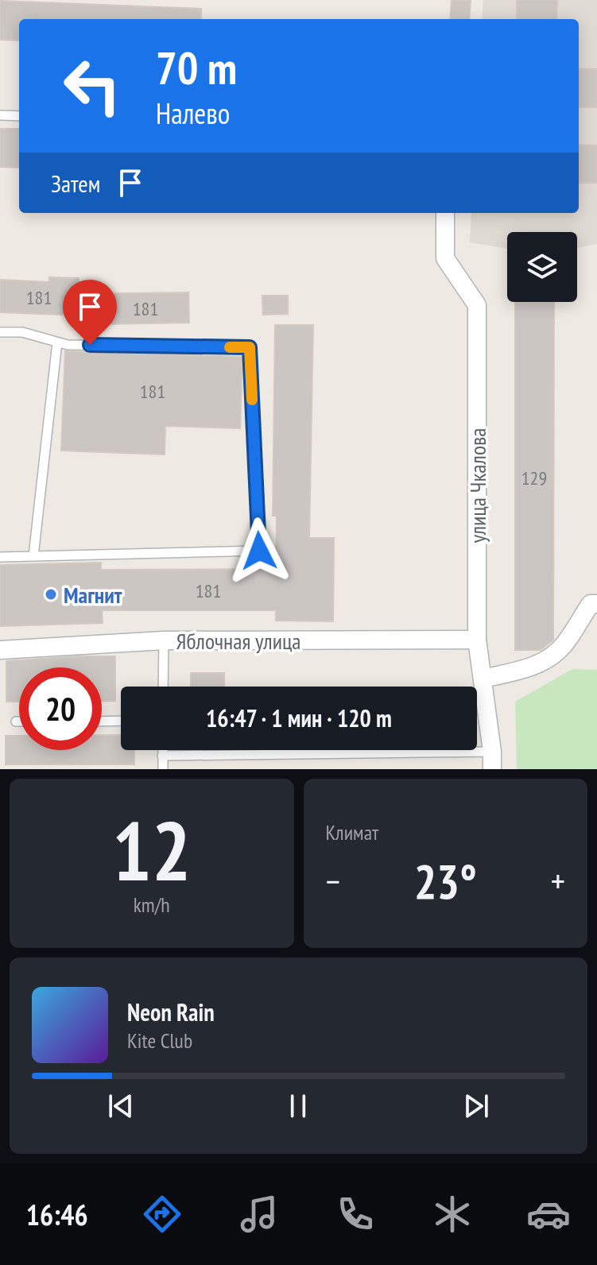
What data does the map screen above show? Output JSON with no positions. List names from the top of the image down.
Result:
{
  "streets": {
    "street": ["улица Чкалова", "Яблочная улица"]
  },
  "crossings": [
    ["улица Чкалова", "Яблочная улица"]
  ],
  "places": ["Магнит"],
  "house_numbers": [
    "181",
    "181",
    "181",
    "129",
    "181"
  ],
  "page": {
    "turn": ["70 m", "Налево"],
    "then": "Затем",
    "limit": "20",
    "trip": "16:47 · 1 мин · 120 m",
    "tile": [
      ["12", "km/h"],
      "Климат"
    ],
    "heat": ["−", "23°", "+"],
    "song": ["Neon Rain", "Kite Club"],
    "tabs": "16:46"
  }
}
